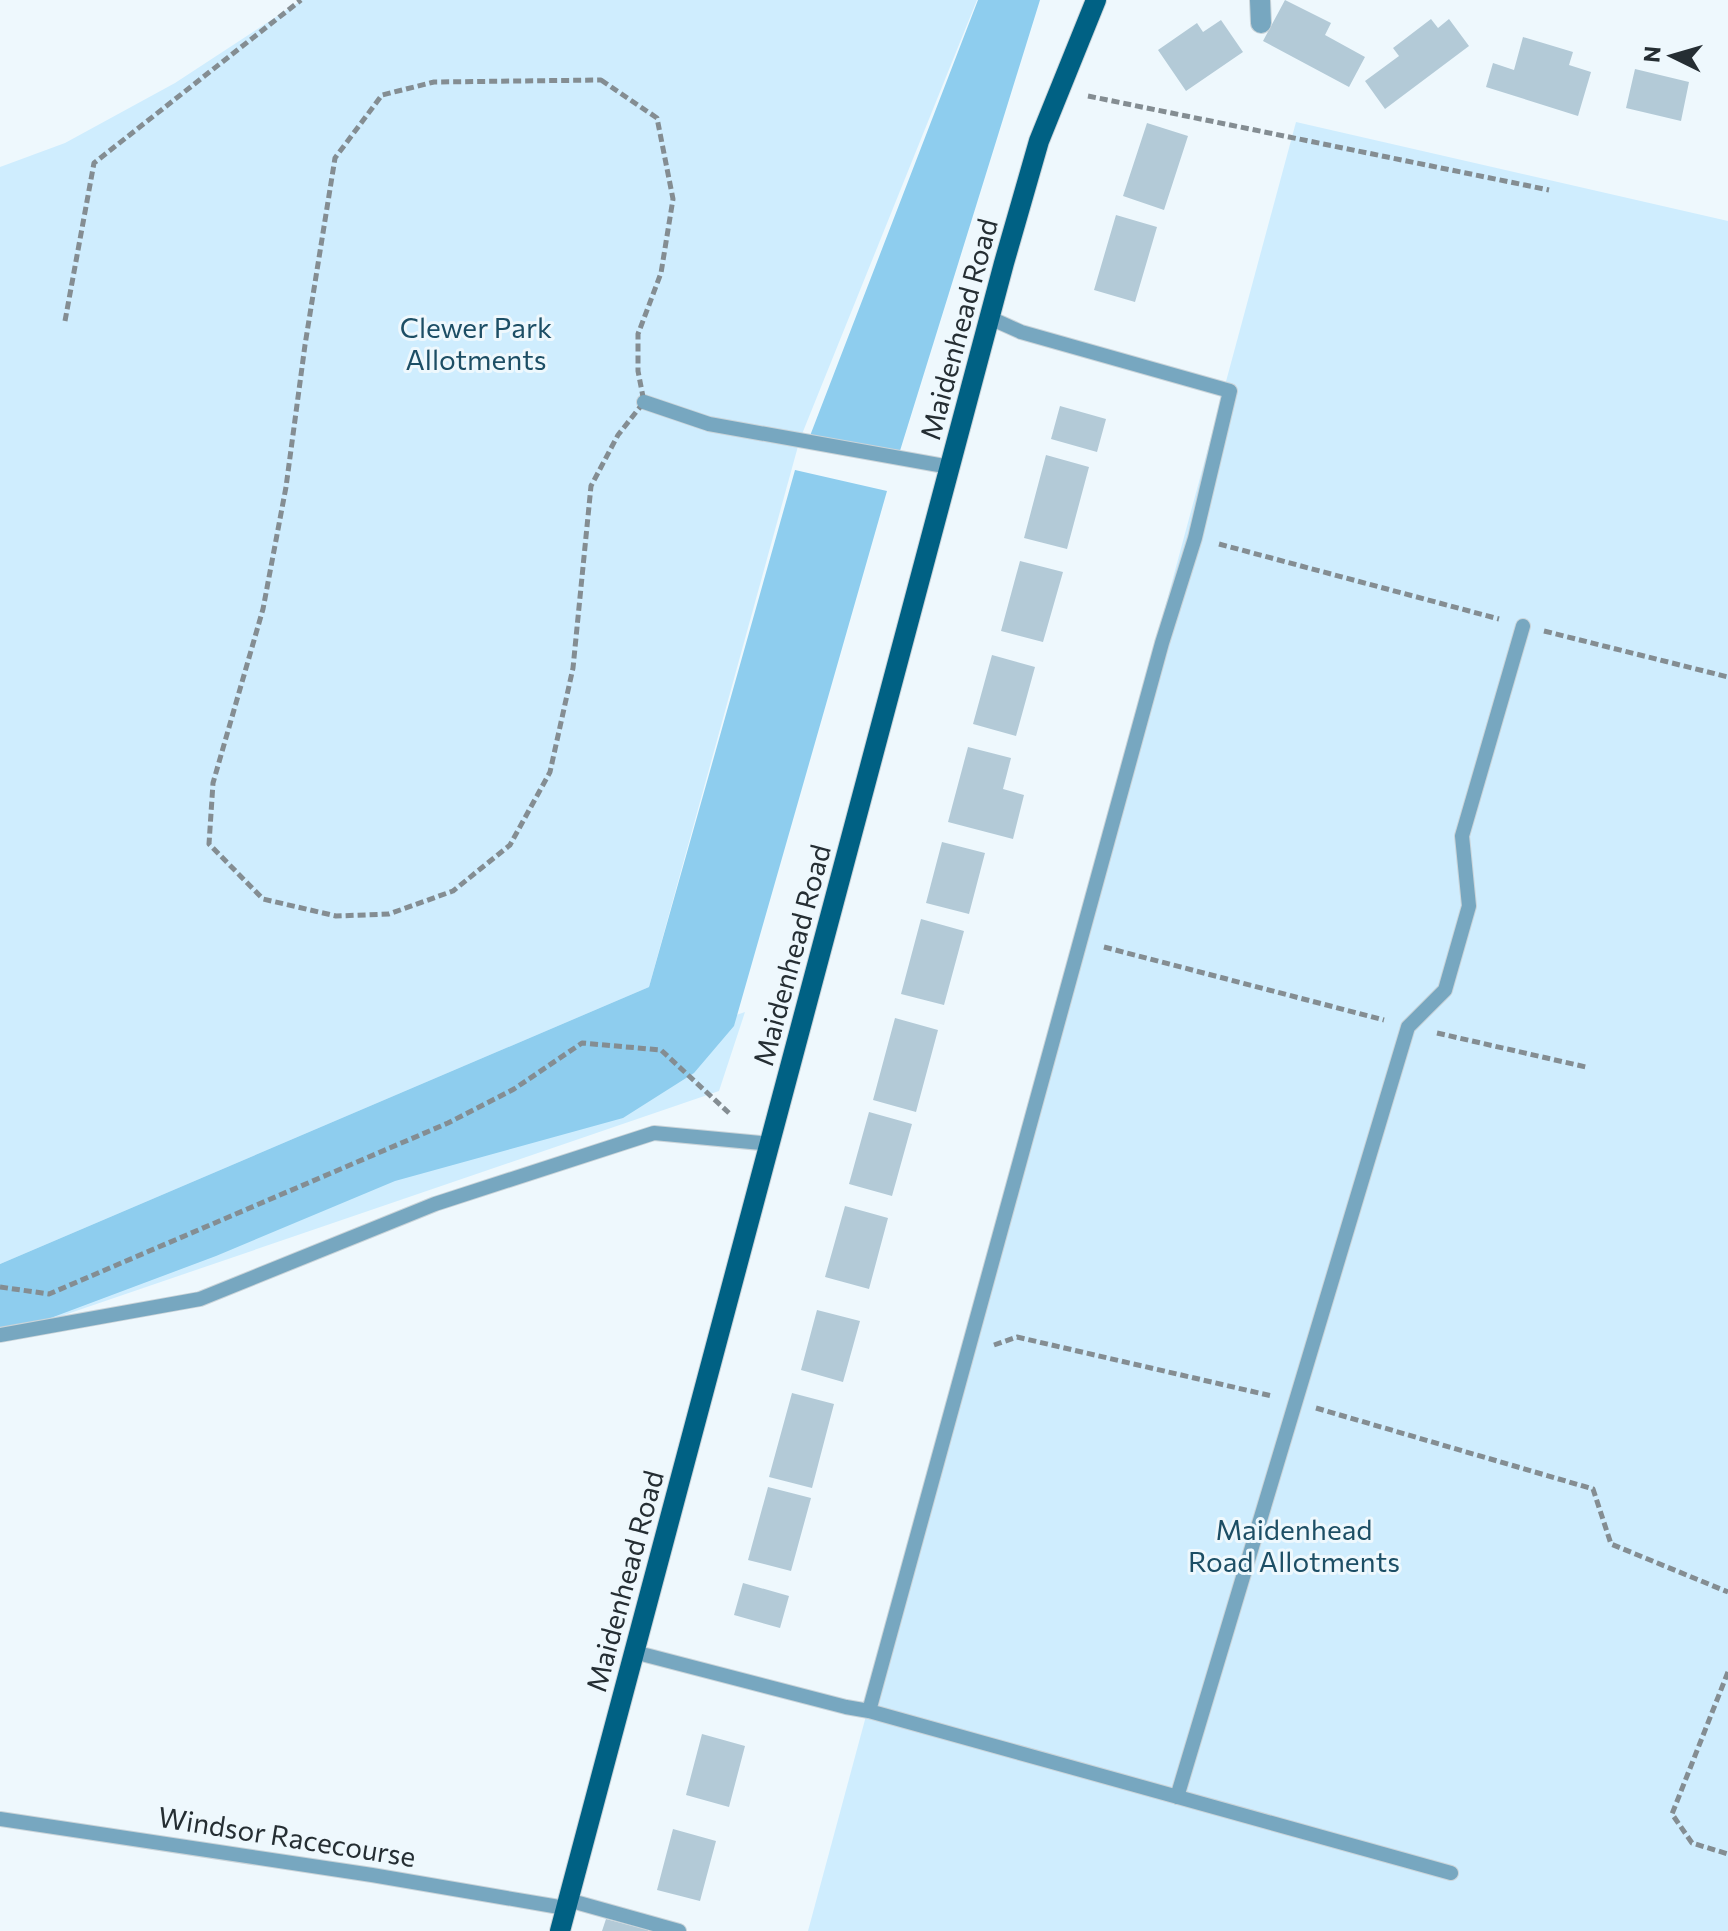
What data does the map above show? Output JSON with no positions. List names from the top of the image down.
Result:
{
  "streets": {
    "main road": ["Maidenhead Road"],
    "lane": ["Windsor Racecourse"]
  },
  "crossings": [
    ["Maidenhead Road", "Windsor Racecourse"]
  ],
  "parks": ["Clewer Park Allotments", "Maidenhead Road Allotments"],
  "north": "left"
}
